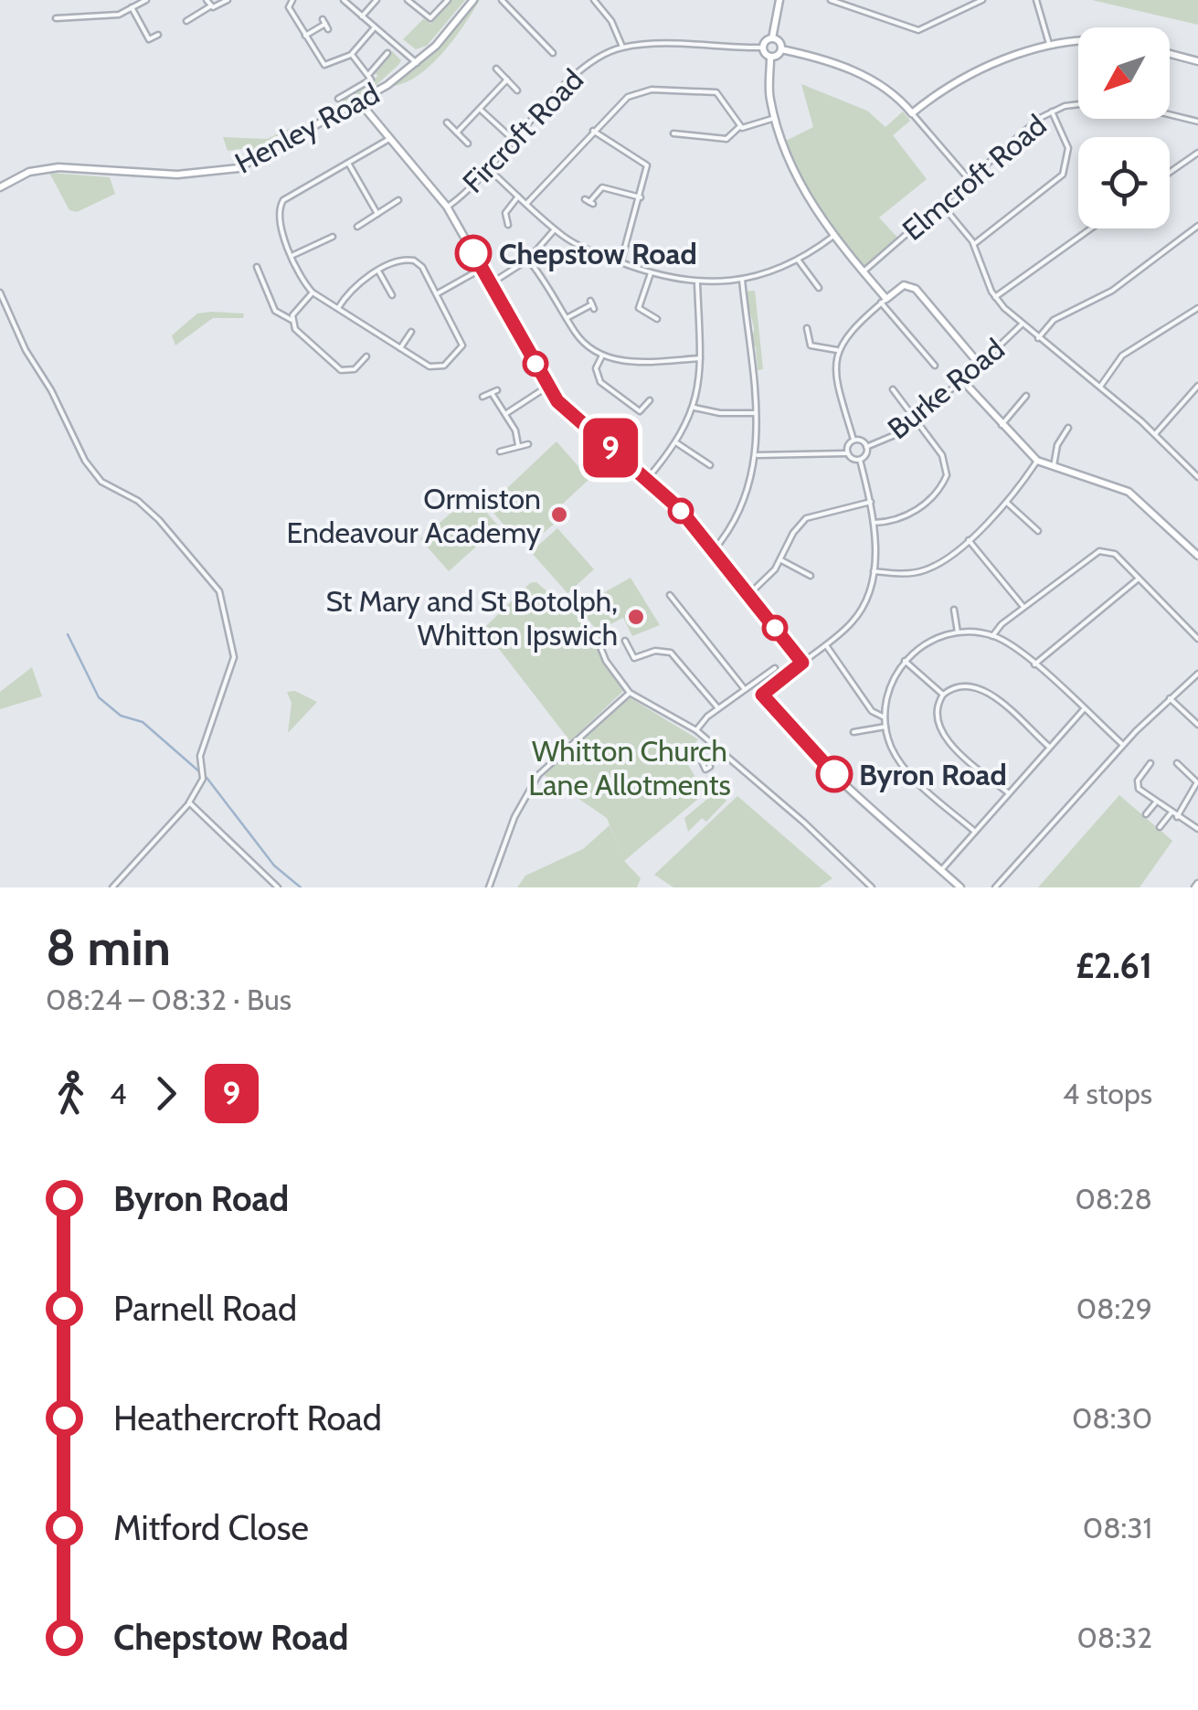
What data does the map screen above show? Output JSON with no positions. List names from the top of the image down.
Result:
{
  "streets": {
    "street": [
      "Henley Road",
      "Fircroft Road",
      "Elmcroft Road",
      "Burke Road"
    ]
  },
  "parks": ["Whitton Church Lane Allotments"],
  "places": [
    "Chepstow Road",
    "Ormiston Endeavour Academy",
    "St Mary and St Botolph, Whitton Ipswich",
    "Byron Road"
  ],
  "lines": ["bus line 9"],
  "north": "bottom left",
  "page": {
    "on_map": "9",
    "heading": ["8 min", "08:24 – 08:32 · Bus", "£2.61"],
    "legs": ["4", "9", "4 stops"],
    "list": [
      {
        "name": "Byron Road",
        "value": "08:28"
      },
      {
        "name": "Parnell Road",
        "value": "08:29"
      },
      {
        "name": "Heathercroft Road",
        "value": "08:30"
      },
      {
        "name": "Mitford Close",
        "value": "08:31"
      },
      {
        "name": "Chepstow Road",
        "value": "08:32"
      }
    ]
  }
}
